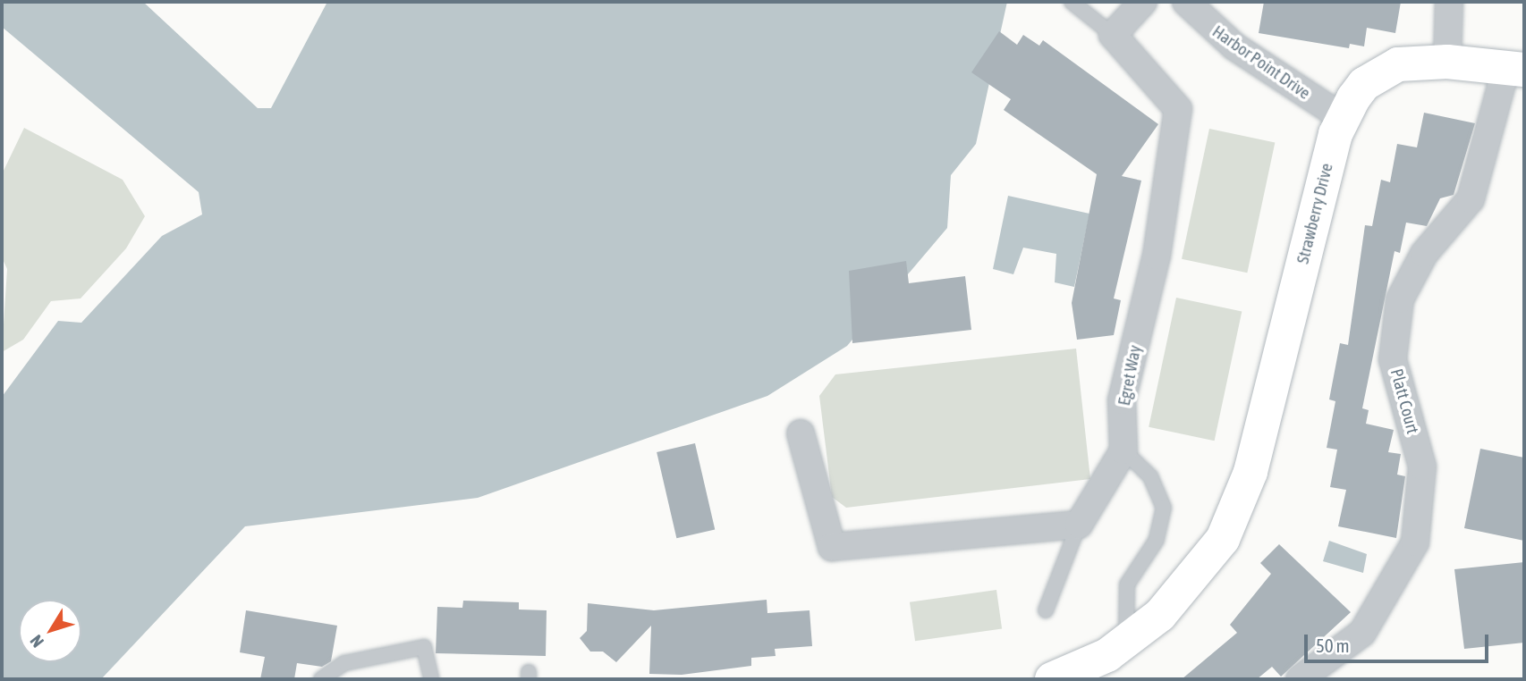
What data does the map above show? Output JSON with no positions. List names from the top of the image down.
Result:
{
  "streets": {
    "street": [
      "Harbor Point Drive",
      "Strawberry Drive",
      "Egret Way",
      "Platt Court"
    ]
  },
  "crossings": [
    ["Harbor Point Drive", "Strawberry Drive"],
    ["Strawberry Drive", "Platt Court"]
  ],
  "scale_bar": "50 m",
  "north": "bottom left"
}
